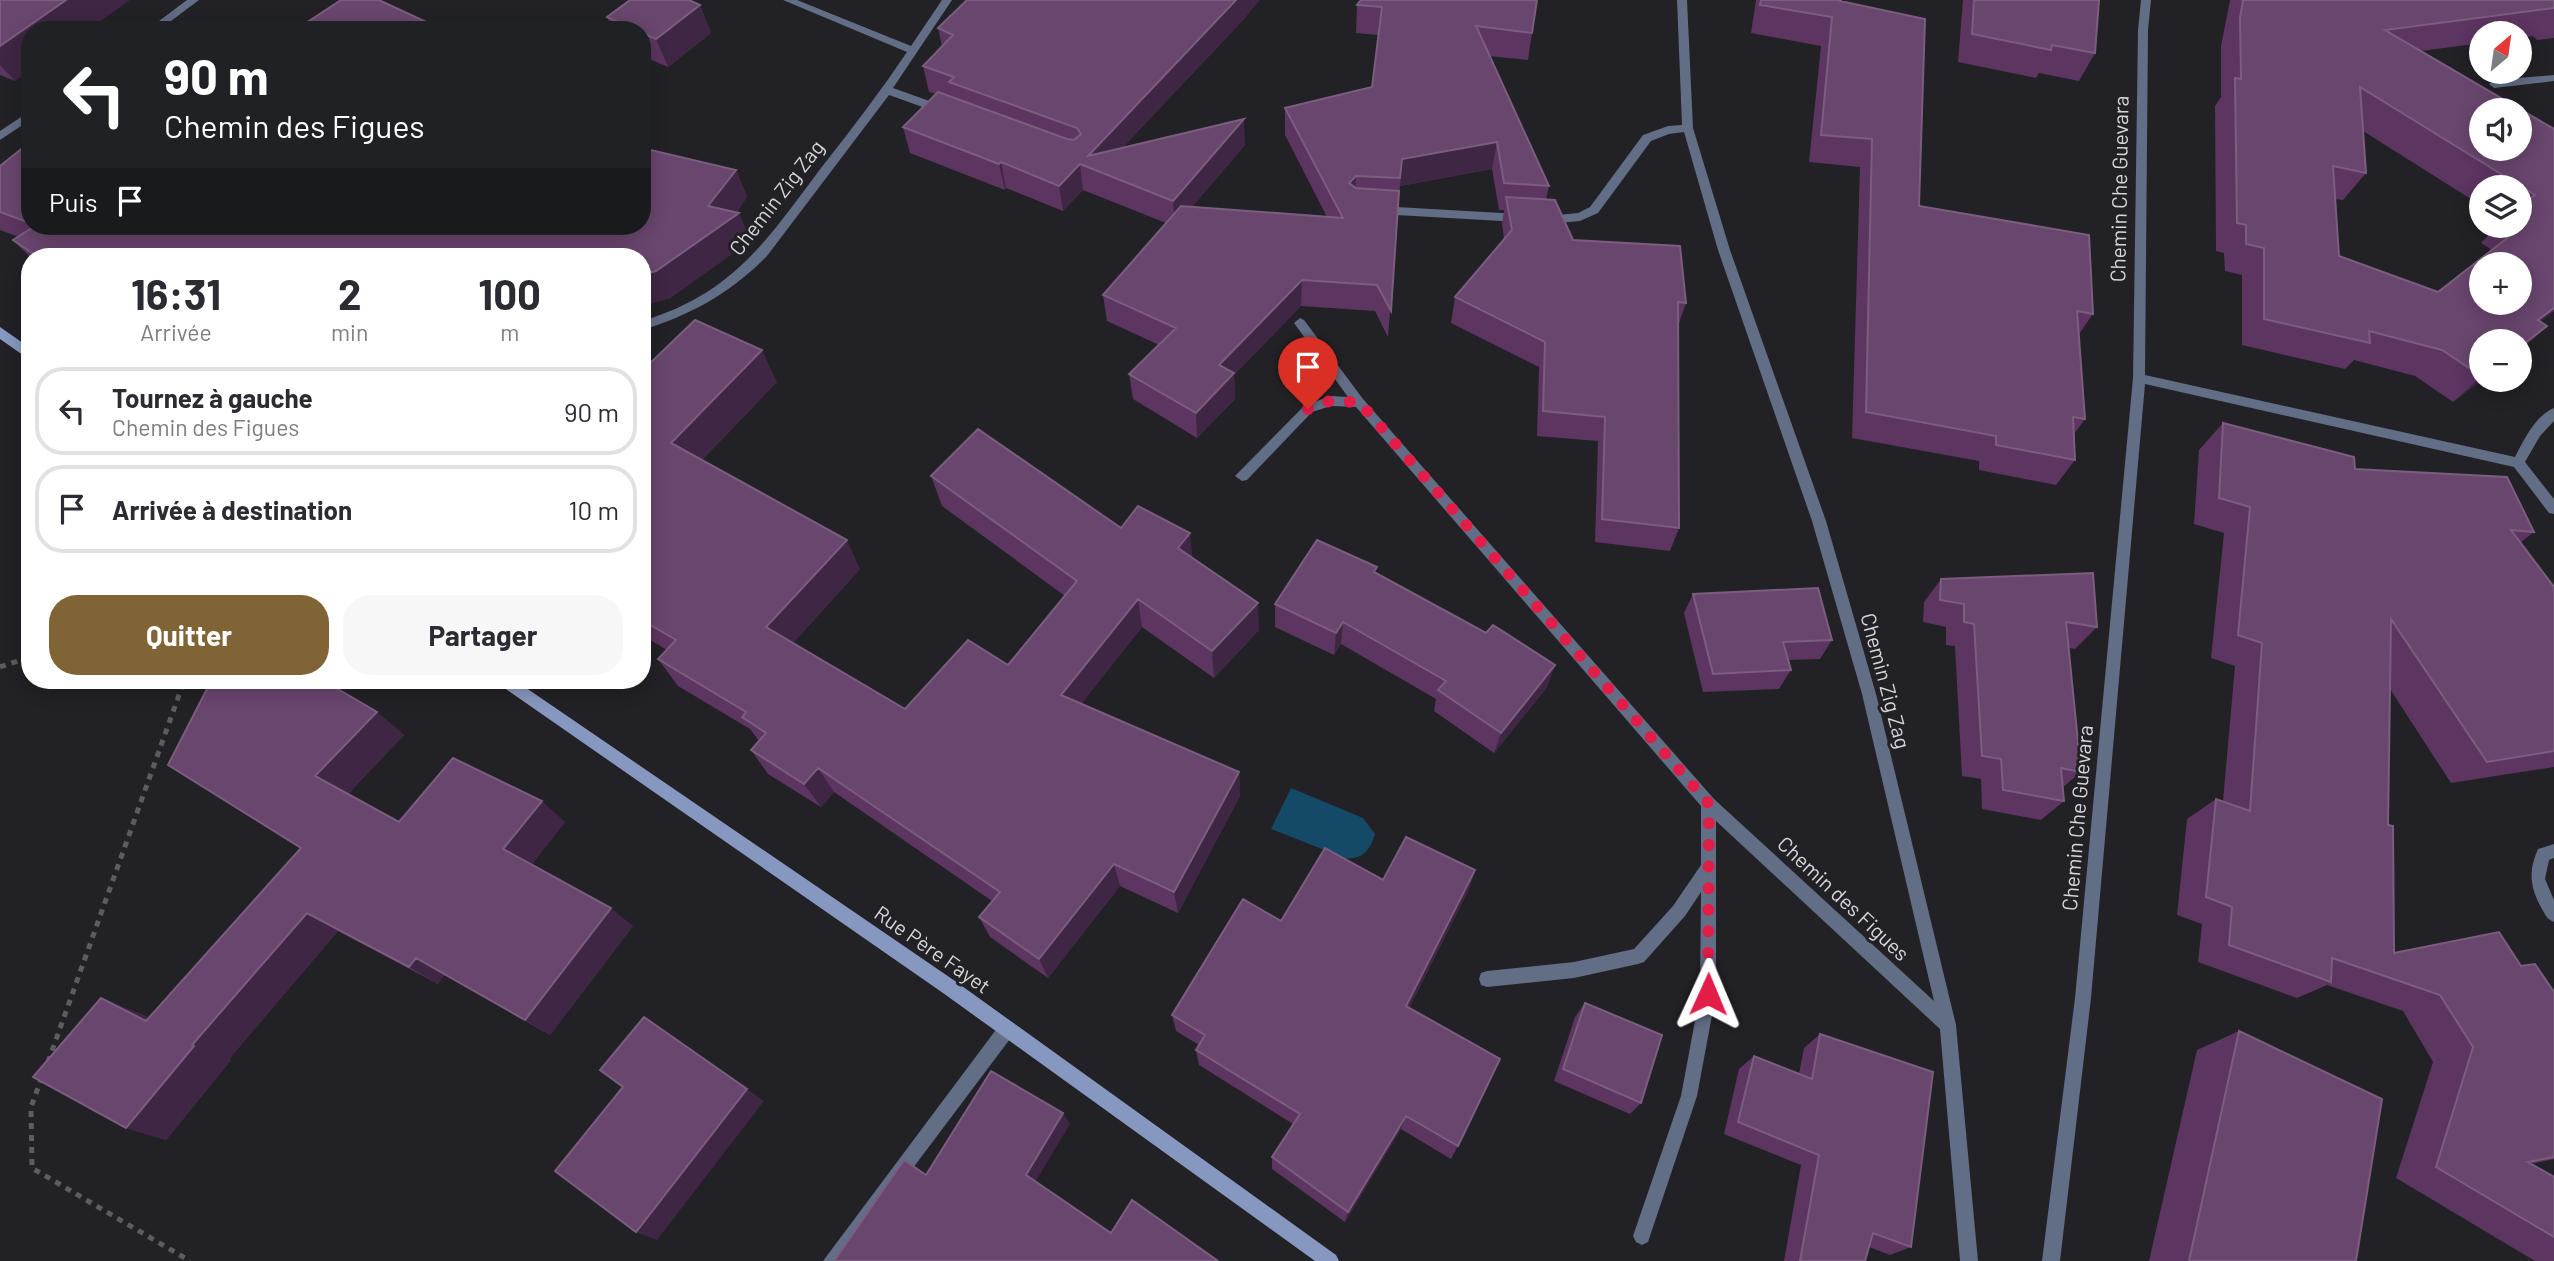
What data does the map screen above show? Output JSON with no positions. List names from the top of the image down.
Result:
{
  "streets": {
    "main road": ["Rue Père Fayet"],
    "street": ["Chemin Che Guevara", "Chemin Zig Zag", "Chemin des Figues"]
  },
  "crossings": [
    ["Chemin Zig Zag", "Chemin des Figues"]
  ],
  "north": "top right",
  "page": {
    "map_buttons": ["+", "−"],
    "turn": ["90 m", "Chemin des Figues"],
    "then": "Puis",
    "eta": [
      "16:31",
      "Arrivée",
      "2",
      "min",
      "100",
      "m"
    ],
    "list": [
      {
        "name": "Tournez à gauche",
        "note": "Chemin des Figues",
        "value": "90 m"
      },
      {
        "name": "Arrivée à destination",
        "value": "10 m"
      }
    ],
    "buttons": ["Quitter", "Partager"]
  }
}
